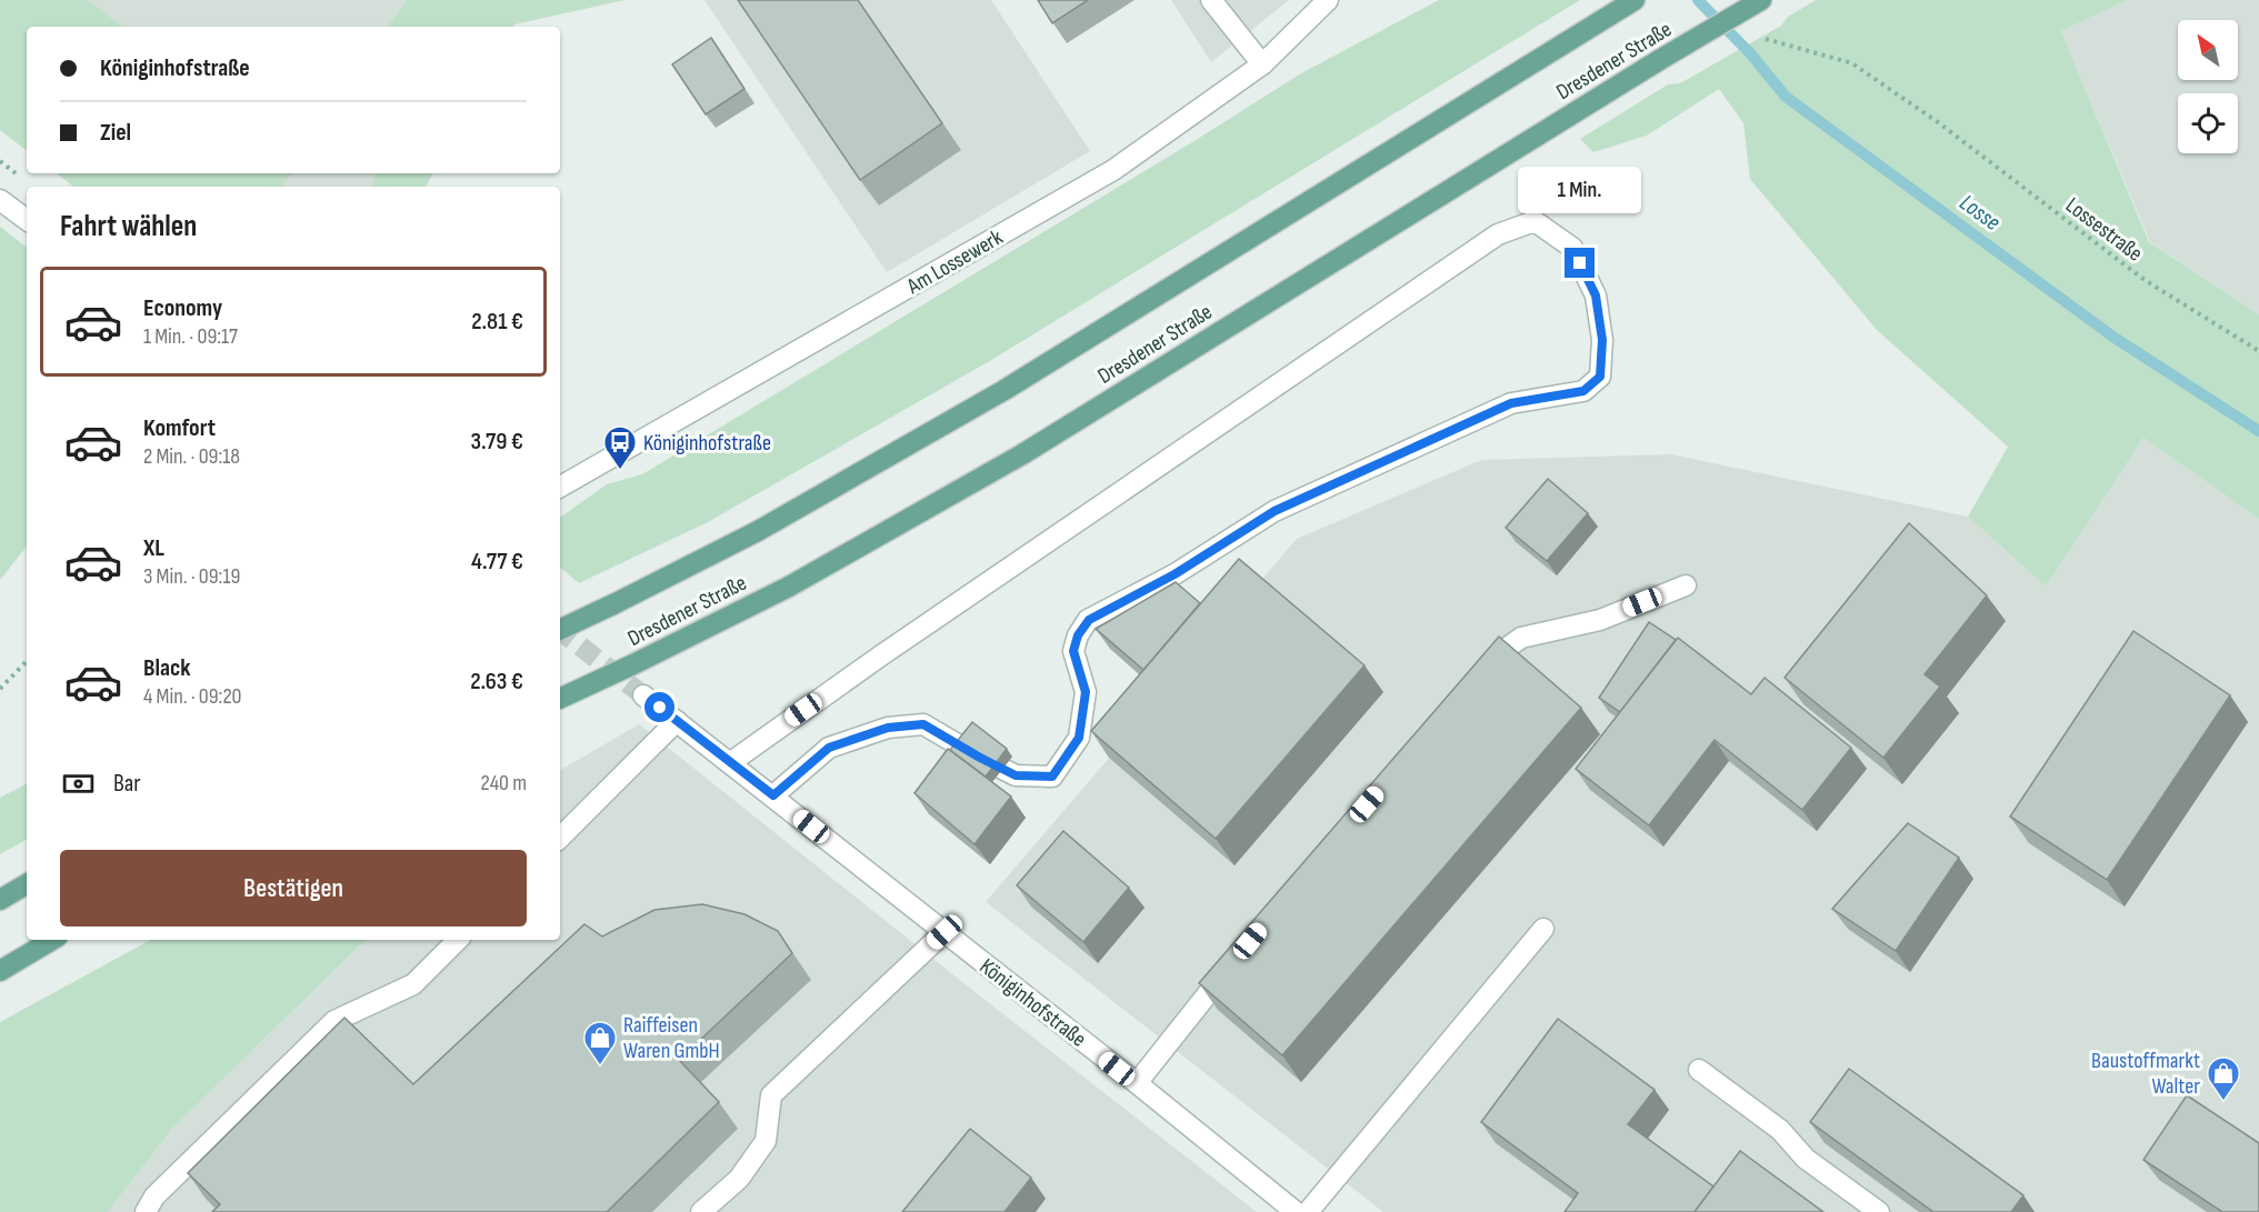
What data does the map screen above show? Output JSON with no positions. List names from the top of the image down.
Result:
{
  "streets": {
    "main road": ["Dresdener Straße"],
    "street": ["Am Lossewerk", "Königinhofstraße"],
    "path": ["Lossestraße"]
  },
  "water": ["Losse"],
  "places": {
    "bus stop": ["Königinhofstraße"],
    "shop": ["Raiffeisen Waren GmbH", "Baustoffmarkt Walter"]
  },
  "north": "top left",
  "page": {
    "banner": ["Königinhofstraße", "Ziel"],
    "bubble": "1 Min.",
    "heading": "Fahrt wählen",
    "list": [
      {
        "name": "Economy",
        "note": "1 Min. · 09:17",
        "value": "2.81 €"
      },
      {
        "name": "Komfort",
        "note": "2 Min. · 09:18",
        "value": "3.79 €"
      },
      {
        "name": "XL",
        "note": "3 Min. · 09:19",
        "value": "4.77 €"
      },
      {
        "name": "Black",
        "note": "4 Min. · 09:20",
        "value": "2.63 €"
      }
    ],
    "pay": ["Bar", "240 m"],
    "buttons": "Bestätigen"
  }
}
